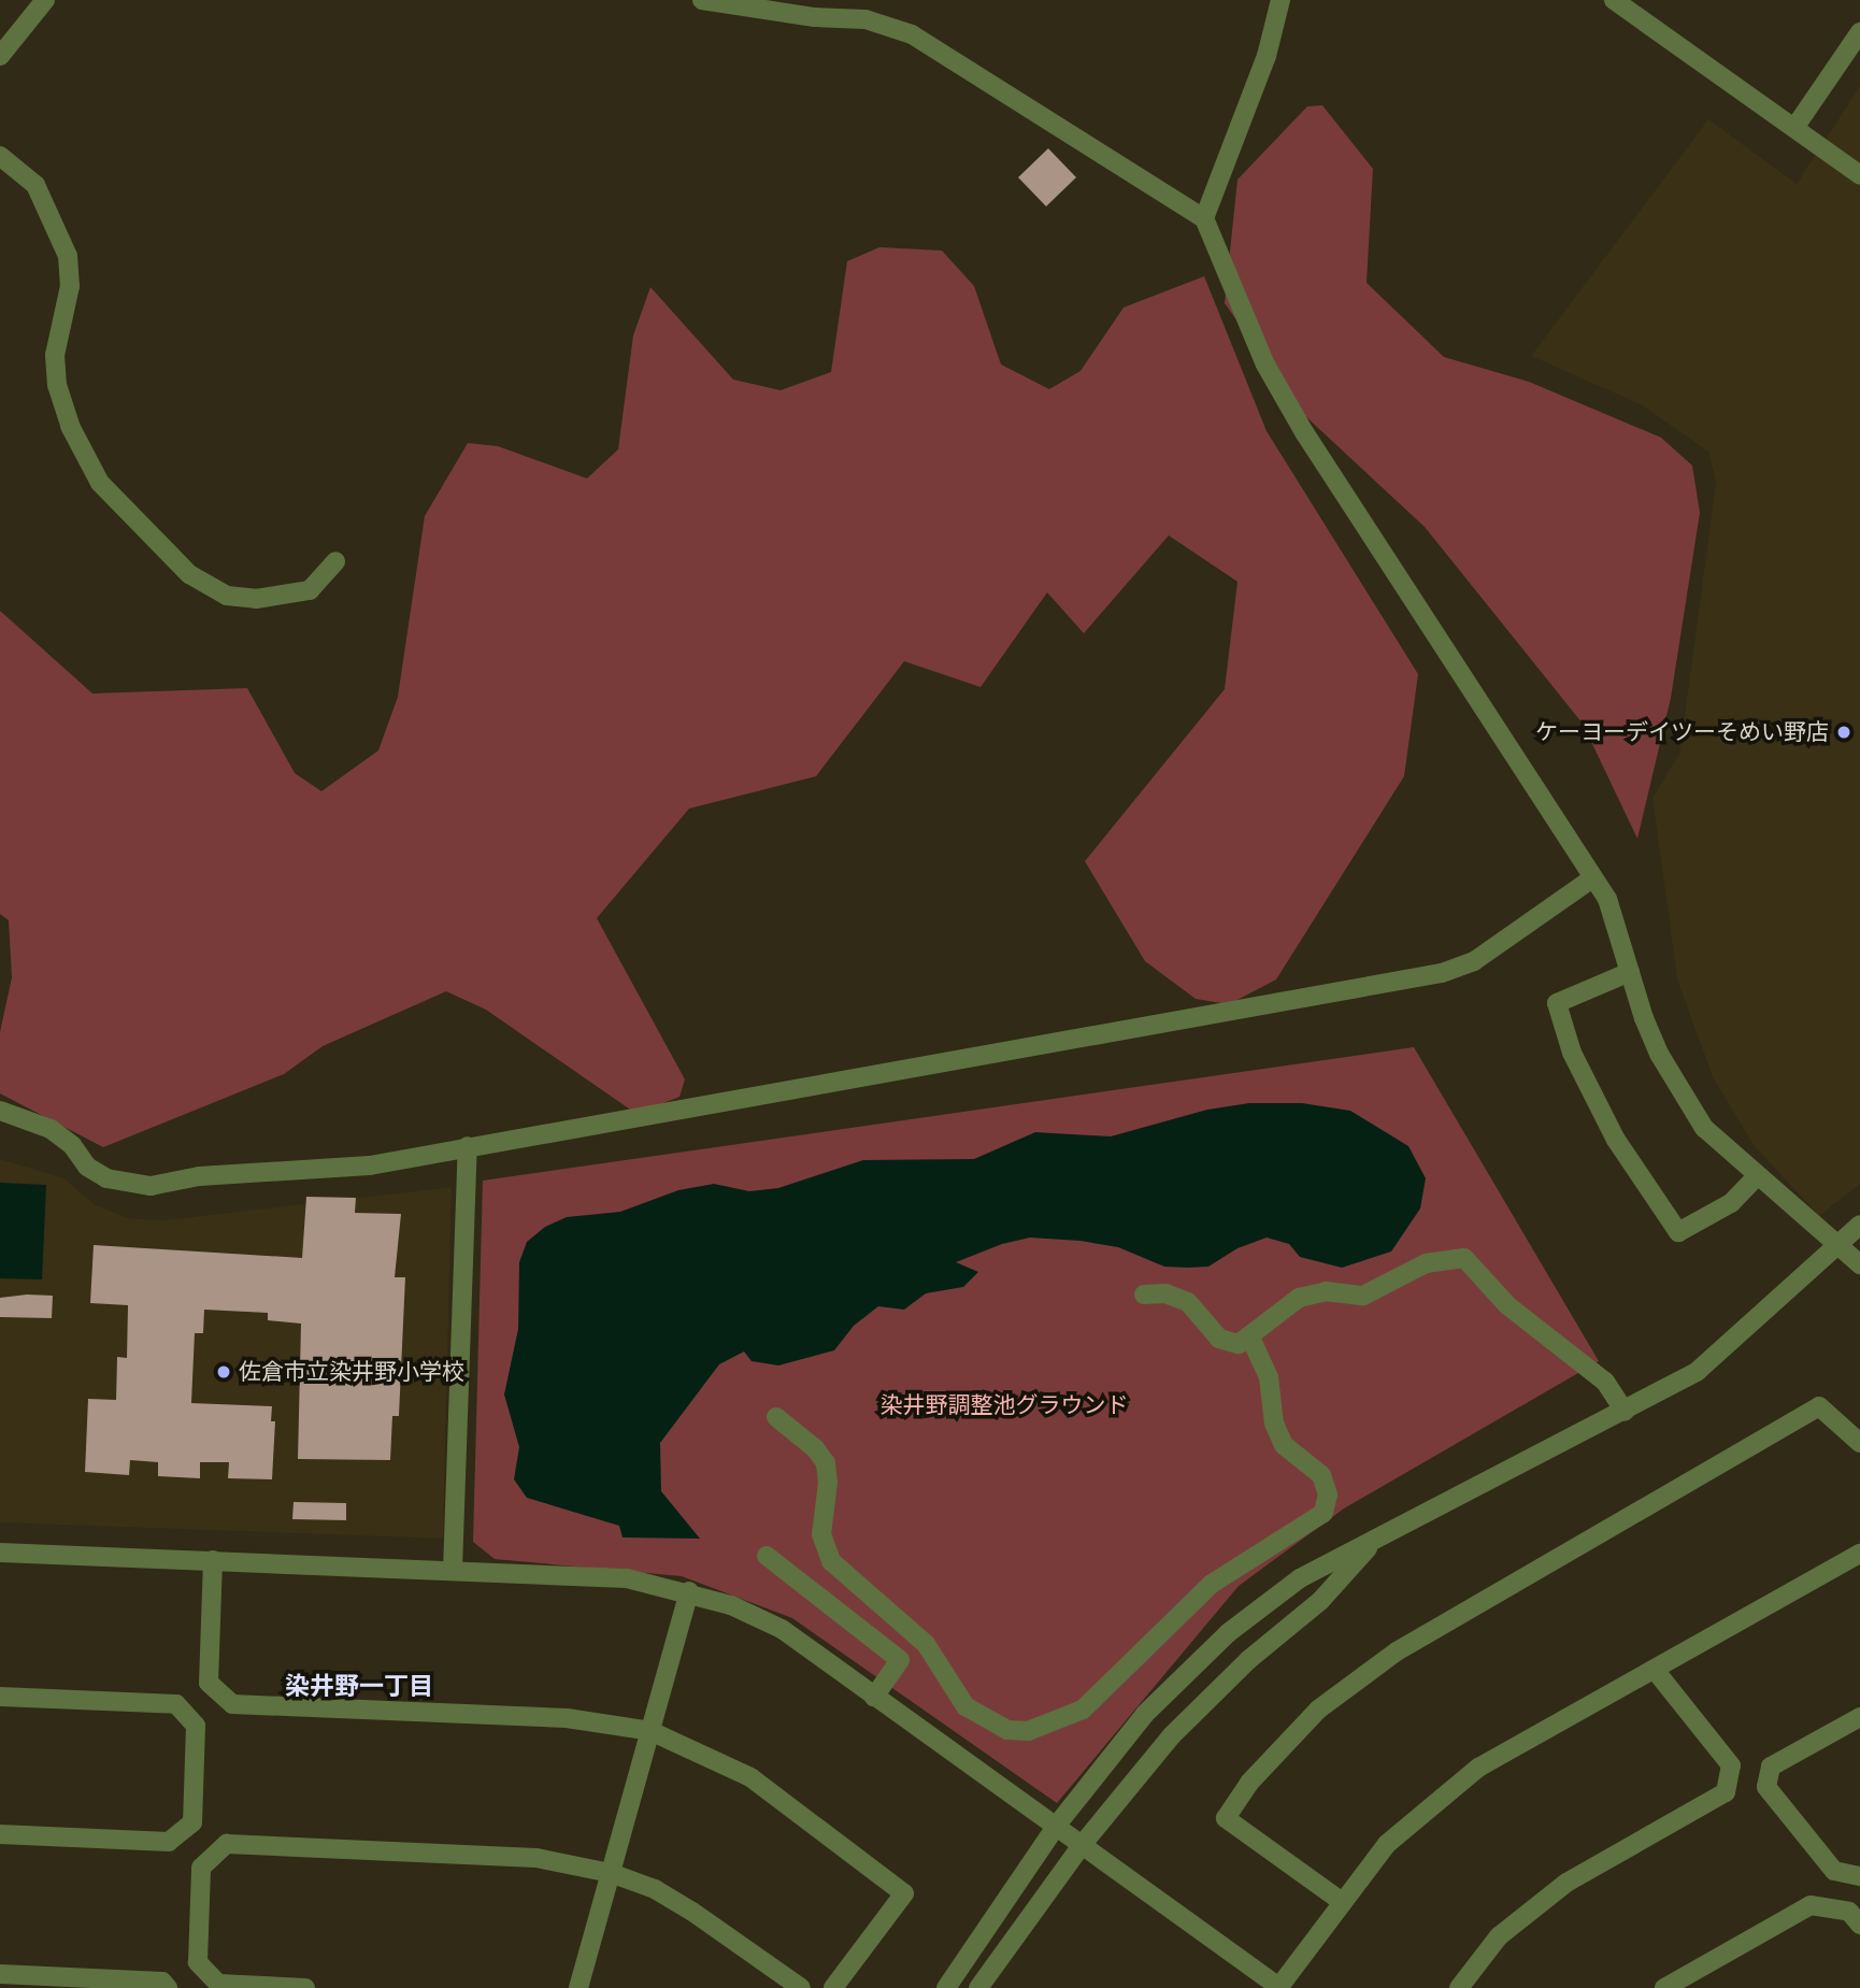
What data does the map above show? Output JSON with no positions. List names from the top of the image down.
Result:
{
  "districts": ["染井野一丁目"],
  "parks": ["染井野調整池グラウンド"],
  "places": ["ケーヨーデイツーそめい野店", "佐倉市立染井野小学校"]
}
